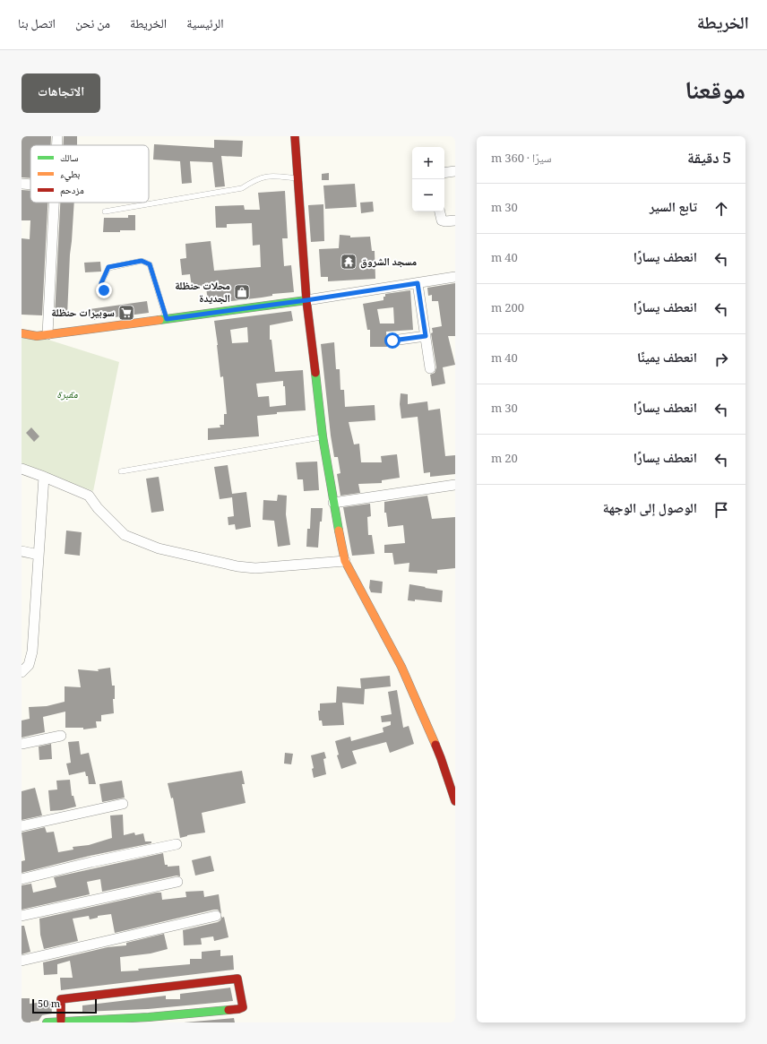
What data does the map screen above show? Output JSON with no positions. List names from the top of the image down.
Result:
{
  "parks": ["مقبرة"],
  "places": {
    "temple": ["مسجد الشروق"],
    "shop": ["محلات حنظلة الجديدة"],
    "supermarket": ["سوبيرات حنظلة"]
  },
  "legend": ["سالك", "بطيء", "مزدحم"],
  "scale_bar": "50 m",
  "page": {
    "header": "الخريطة",
    "nav": [
      "الرئيسية",
      "الخريطة",
      "من نحن",
      "اتصل بنا"
    ],
    "title": "موقعنا",
    "buttons": "الاتجاهات",
    "heading": ["5 دقيقة", "سيرًا · 360 m"],
    "map_buttons": ["+", "−"],
    "list": [
      ["تابع السير", "30 m"],
      ["انعطف يسارًا", "40 m"],
      ["انعطف يسارًا", "200 m"],
      ["انعطف يمينًا", "40 m"],
      ["انعطف يسارًا", "30 m"],
      ["انعطف يسارًا", "20 m"],
      "الوصول إلى الوجهة"
    ],
    "scale": "50 m"
  }
}
